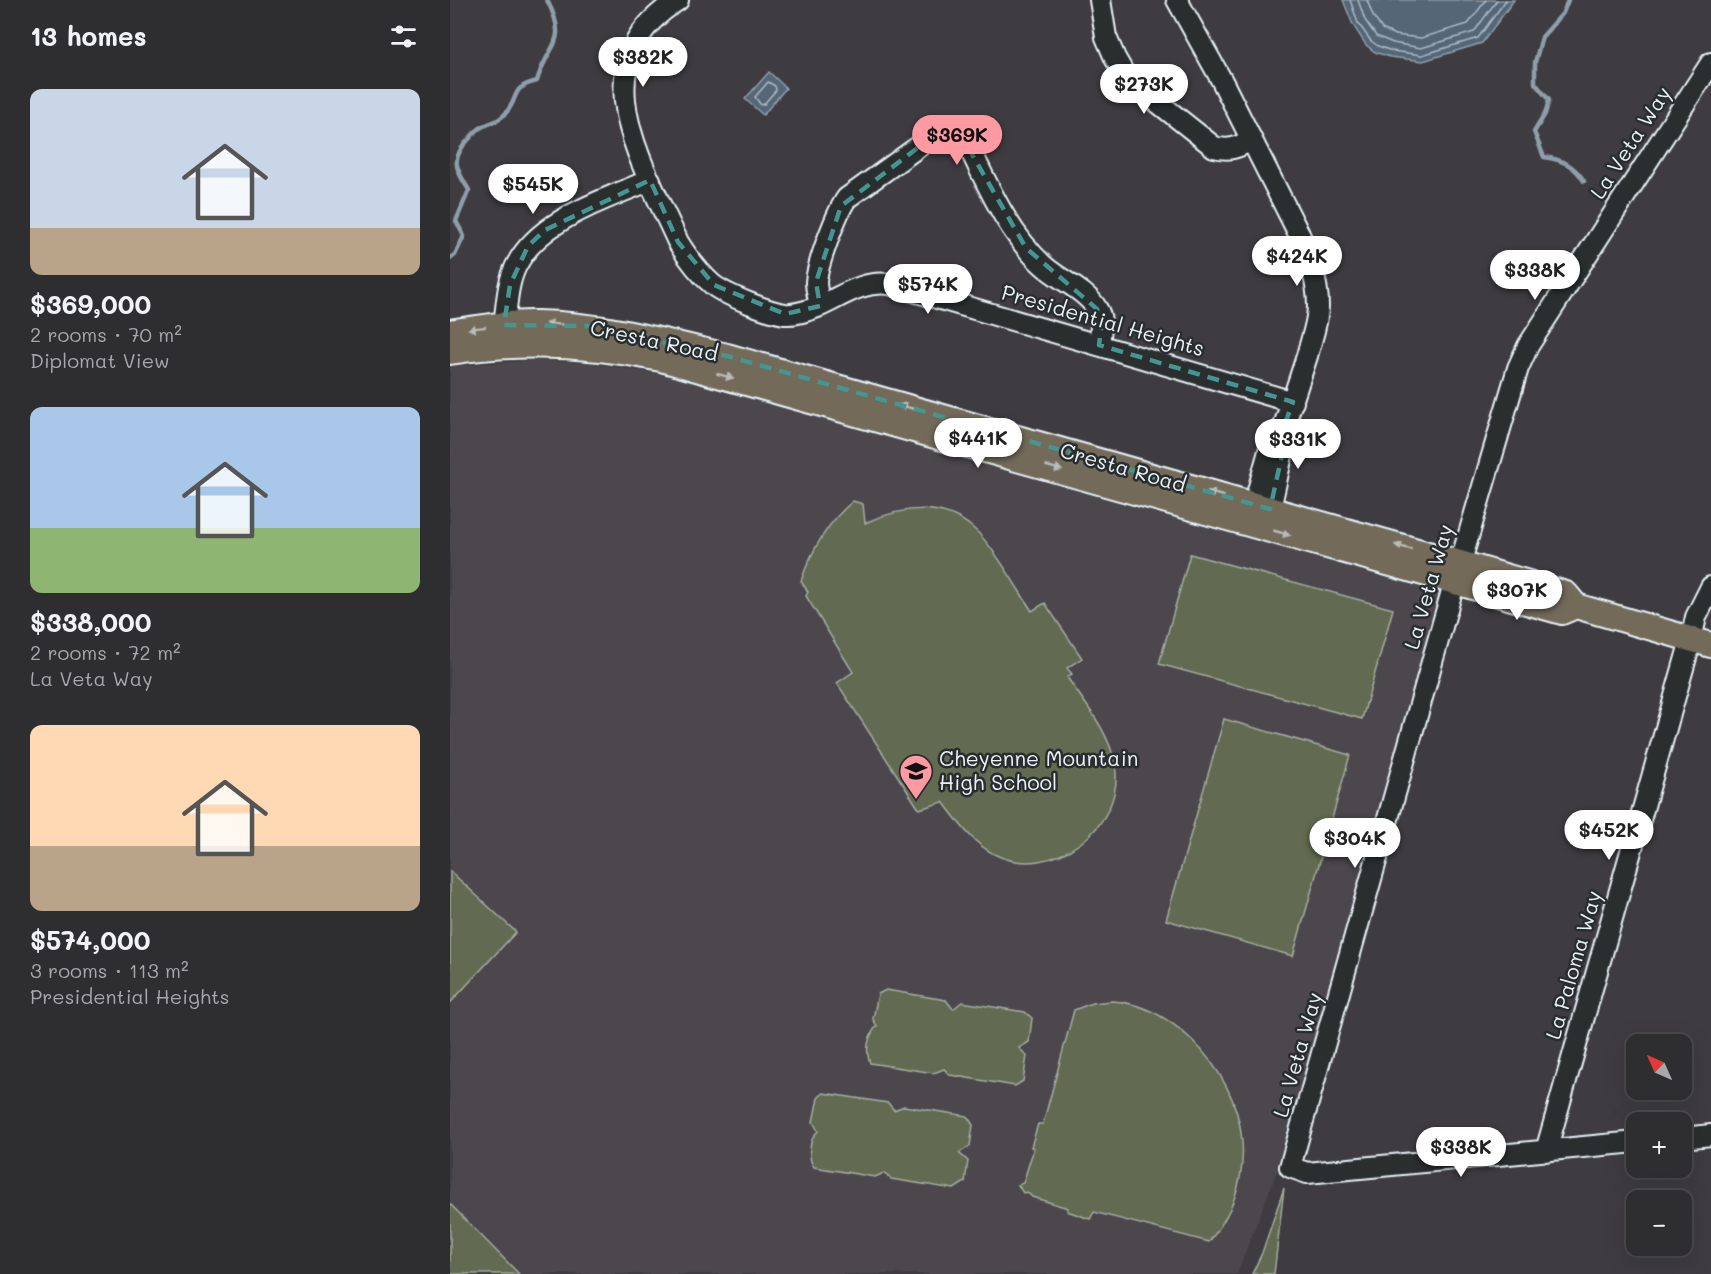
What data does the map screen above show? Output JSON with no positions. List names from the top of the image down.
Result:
{
  "streets": {
    "main road": ["Cresta Road"],
    "street": ["La Veta Way", "Presidential Heights", "La Paloma Way"]
  },
  "crossings": [
    ["La Veta Way", "Cresta Road"],
    ["La Veta Way", "La Paloma Way"],
    ["Cresta Road", "La Paloma Way"]
  ],
  "places": {
    "school or university": ["Cheyenne Mountain High School"]
  },
  "north": "top left",
  "page": {
    "heading": "13 homes",
    "price": [
      "$382K",
      "$273K",
      "$369K",
      "$545K",
      "$424K",
      "$338K",
      "$574K",
      "$441K",
      "$331K",
      "$307K",
      "$452K",
      "$304K",
      "$338K"
    ],
    "list": [
      {
        "name": "$369,000",
        "note": "2 rooms · 70 m² · Diplomat View"
      },
      {
        "name": "$338,000",
        "note": "2 rooms · 72 m² · La Veta Way"
      },
      {
        "name": "$574,000",
        "note": "3 rooms · 113 m² · Presidential Heights"
      }
    ],
    "map_buttons": ["+", "−"]
  }
}
